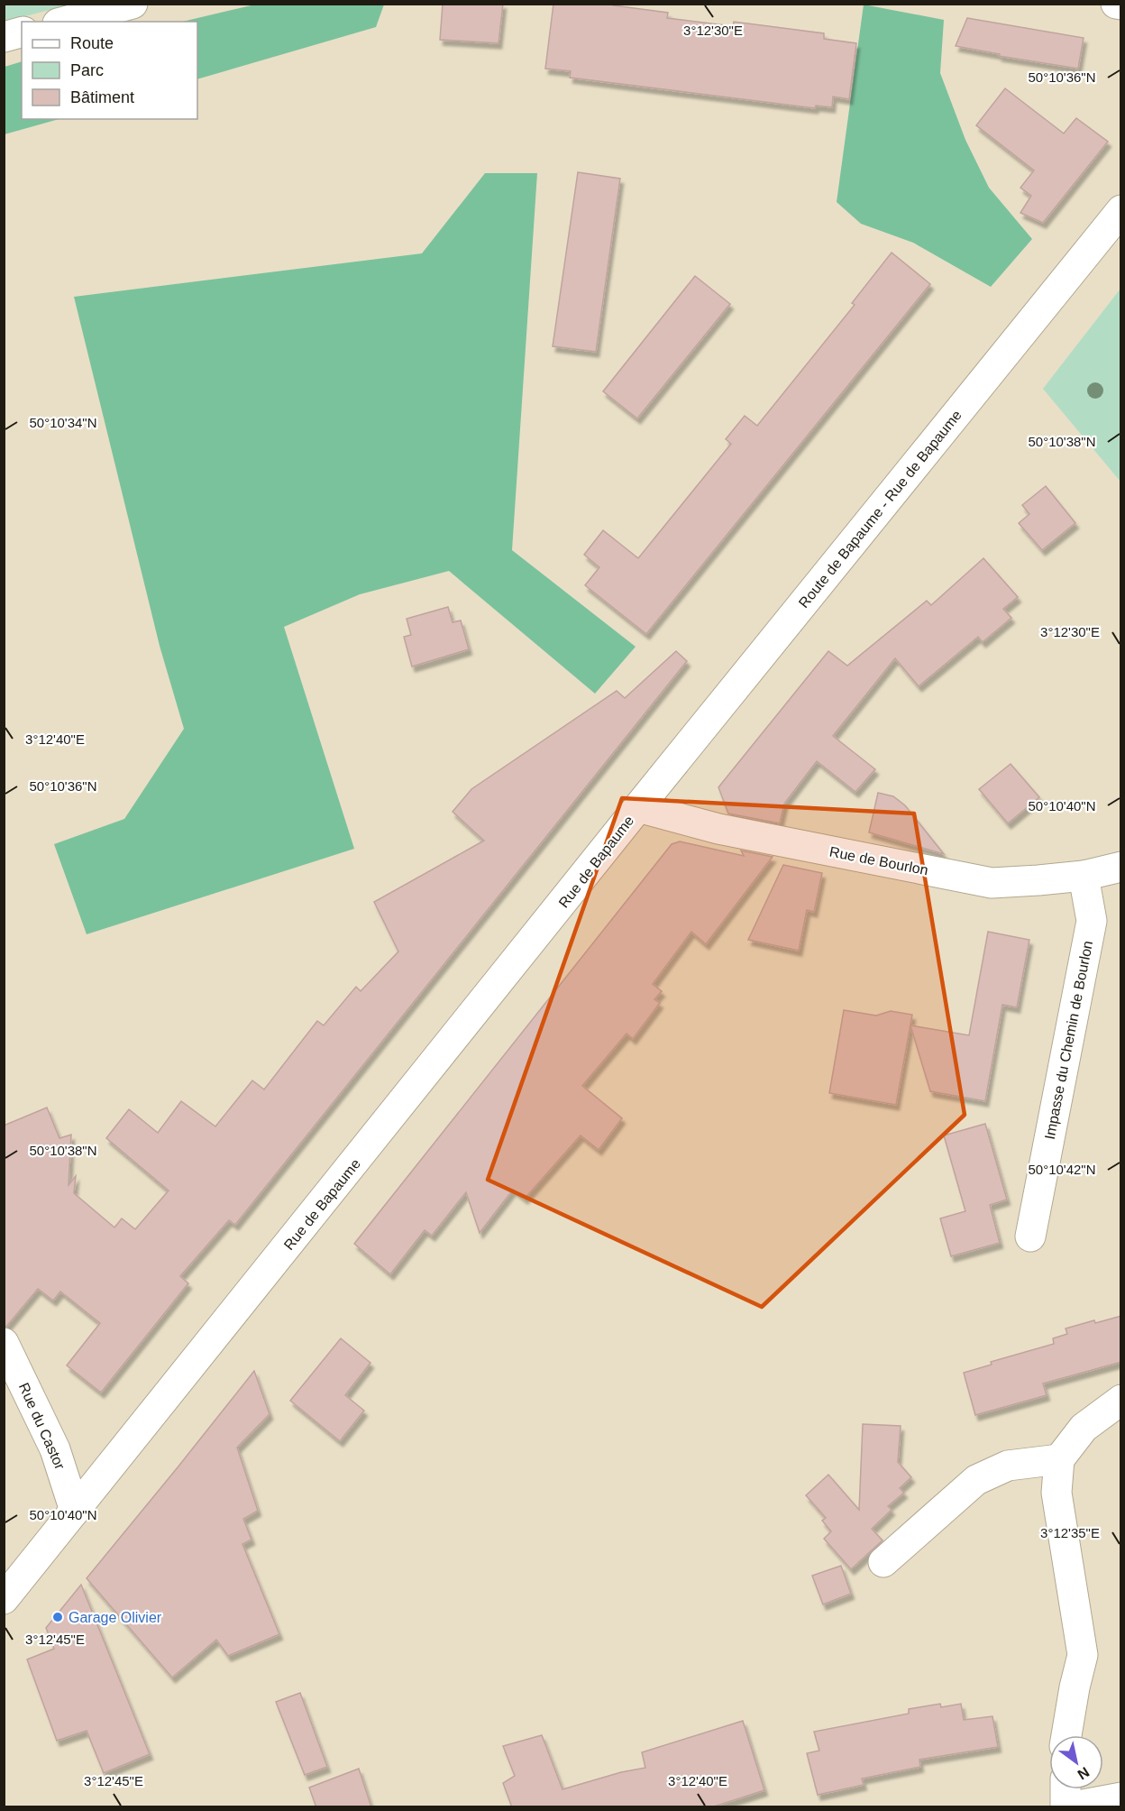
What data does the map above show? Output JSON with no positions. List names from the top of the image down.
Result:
{
  "streets": {
    "street": [
      "Route de Bapaume - Rue de Bapaume",
      "Rue de Bourlon",
      "Rue de Bapaume",
      "Impasse du Chemin de Bourlon",
      "Rue du Castor"
    ]
  },
  "crossings": [
    ["Route de Bapaume - Rue de Bapaume", "Rue de Bourlon"],
    ["Route de Bapaume - Rue de Bapaume", "Rue de Bapaume"],
    ["Rue de Bourlon", "Rue de Bapaume"],
    ["Rue de Bourlon", "Impasse du Chemin de Bourlon"],
    ["Rue de Bapaume", "Rue du Castor"]
  ],
  "places": ["Garage Olivier"],
  "legend": ["Route", "Parc", "Bâtiment"],
  "north": "bottom right",
  "coordinates": [
    "3°12'30\"E",
    "50°10'36\"N",
    "50°10'34\"N",
    "50°10'38\"N",
    "3°12'40\"E",
    "50°10'40\"N",
    "50°10'42\"N",
    "3°12'35\"E",
    "3°12'45\"E"
  ]
}
